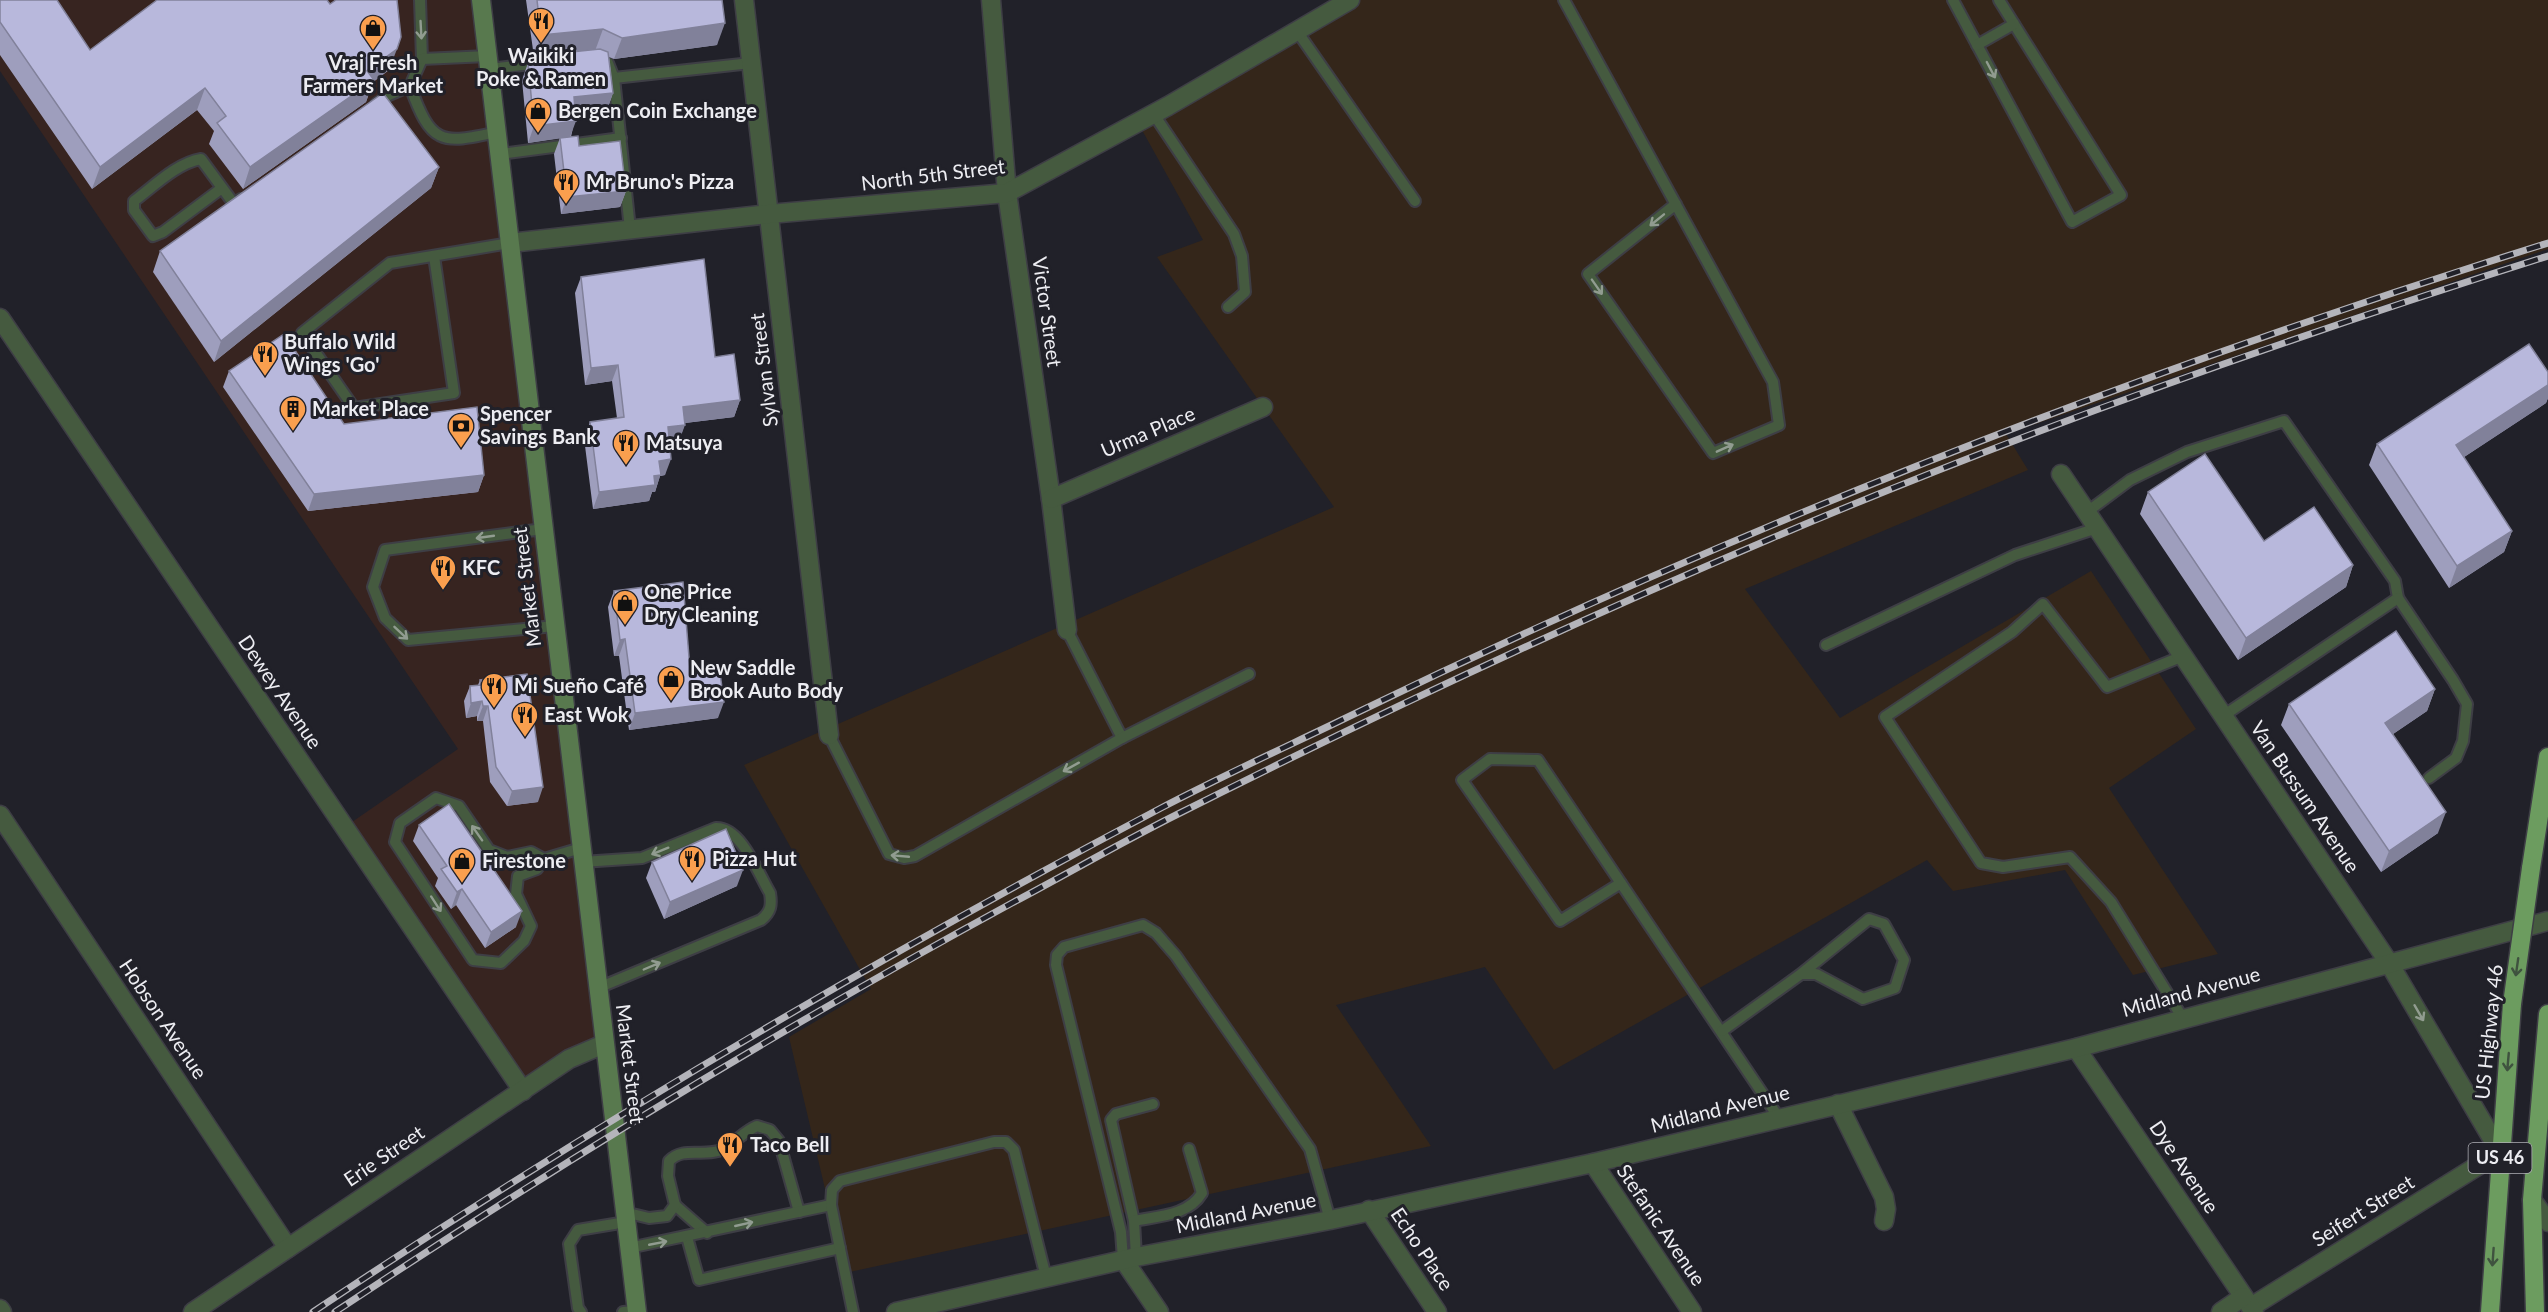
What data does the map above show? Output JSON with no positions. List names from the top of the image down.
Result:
{
  "streets": {
    "highway": ["US Highway 46", "US 46"],
    "main road": ["Market Street"],
    "street": [
      "North 5th Street",
      "Victor Street",
      "Sylvan Street",
      "Urma Place",
      "Dewey Avenue",
      "Van Bussum Avenue",
      "Midland Avenue",
      "Hobson Avenue",
      "Erie Street",
      "Dye Avenue",
      "Seifert Street",
      "Stefanic Avenue",
      "Echo Place"
    ]
  },
  "crossings": [
    ["North 5th Street", "Victor Street"],
    ["North 5th Street", "Sylvan Street"],
    ["North 5th Street", "Market Street"],
    ["Victor Street", "Urma Place"],
    ["Market Street", "Erie Street"],
    ["Dewey Avenue", "Erie Street"],
    ["Van Bussum Avenue", "Midland Avenue"],
    ["Van Bussum Avenue", "US Highway 46"],
    ["Van Bussum Avenue", "Seifert Street"],
    ["Midland Avenue", "Dye Avenue"],
    ["Midland Avenue", "Stefanic Avenue"],
    ["Midland Avenue", "Echo Place"],
    ["Hobson Avenue", "Erie Street"],
    ["US Highway 46", "Seifert Street"],
    ["Dye Avenue", "Seifert Street"]
  ],
  "places": {
    "restaurant": [
      "Waikiki Poke & Ramen",
      "Mr Bruno's Pizza",
      "Buffalo Wild Wings 'Go'",
      "Matsuya",
      "KFC",
      "Mi Sueño Café",
      "East Wok",
      "Pizza Hut",
      "Taco Bell"
    ],
    "shop": [
      "Vraj Fresh Farmers Market",
      "Bergen Coin Exchange",
      "One Price Dry Cleaning",
      "New Saddle Brook Auto Body",
      "Firestone"
    ],
    "building": ["Market Place"],
    "bank": ["Spencer Savings Bank"]
  }
}
